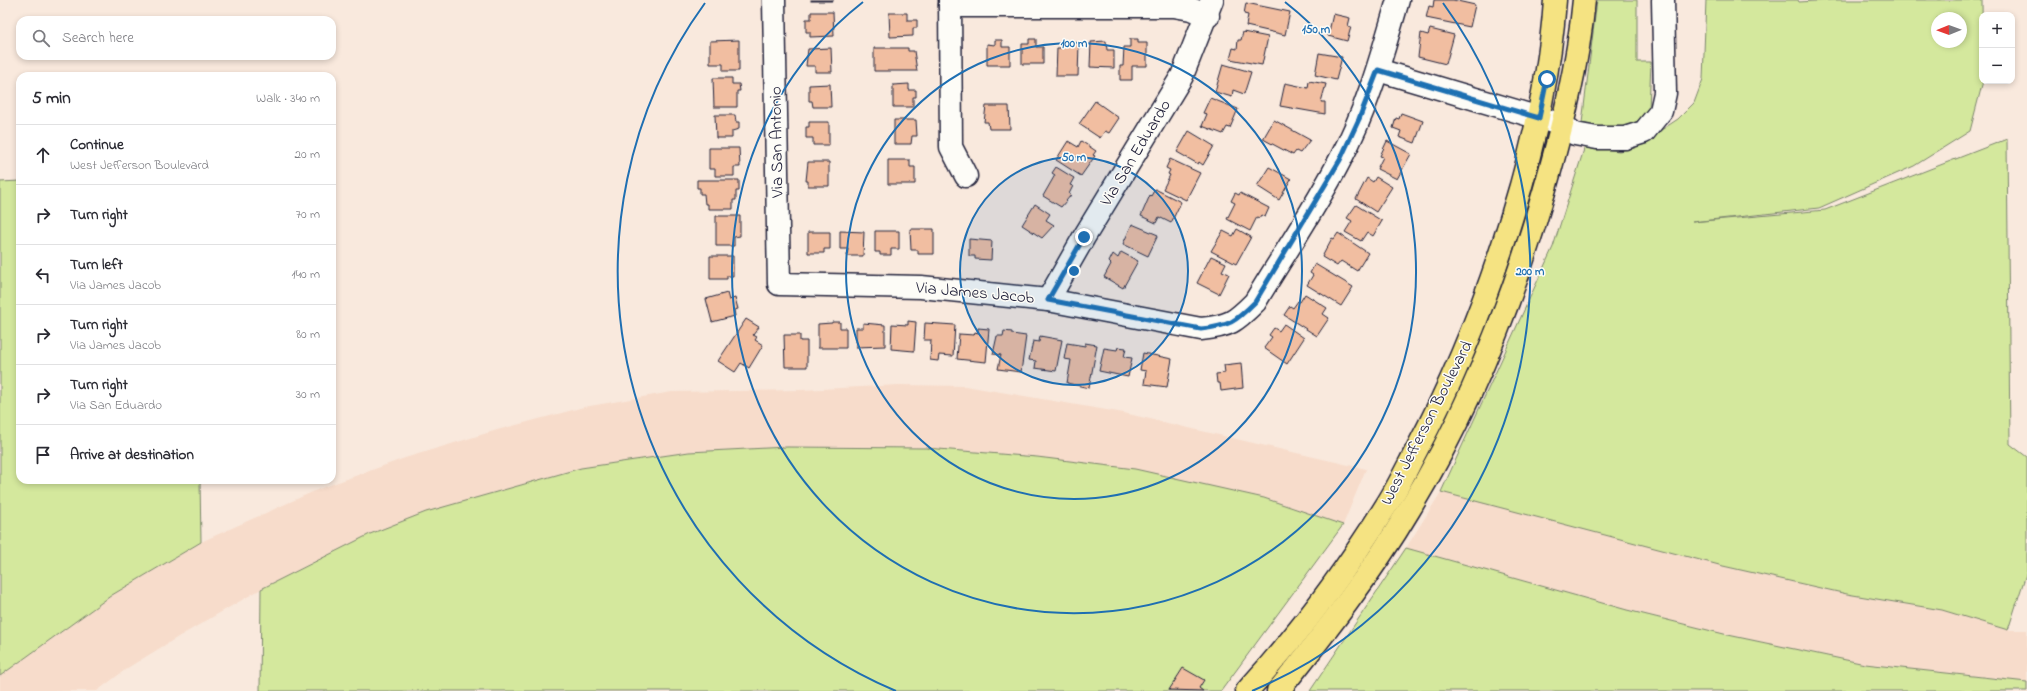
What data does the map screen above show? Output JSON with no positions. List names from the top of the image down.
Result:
{
  "streets": {
    "main road": ["West Jefferson Boulevard"],
    "street": ["Via San Antonio", "Via San Eduardo", "Via James Jacob"]
  },
  "crossings": [
    ["Via San Antonio", "Via James Jacob"],
    ["Via San Eduardo", "Via James Jacob"]
  ],
  "north": "left",
  "page": {
    "map_buttons": ["+", "−"],
    "search": "Search here",
    "heading": ["5 min", "Walk · 340 m"],
    "list": [
      ["Continue", "West Jefferson Boulevard", "20 m"],
      ["Turn right", "70 m"],
      ["Turn left", "Via James Jacob", "140 m"],
      ["Turn right", "Via James Jacob", "80 m"],
      ["Turn right", "Via San Eduardo", "30 m"],
      "Arrive at destination"
    ]
  },
  "rings": [
    "150 m",
    "100 m",
    "50 m",
    "200 m"
  ]
}
